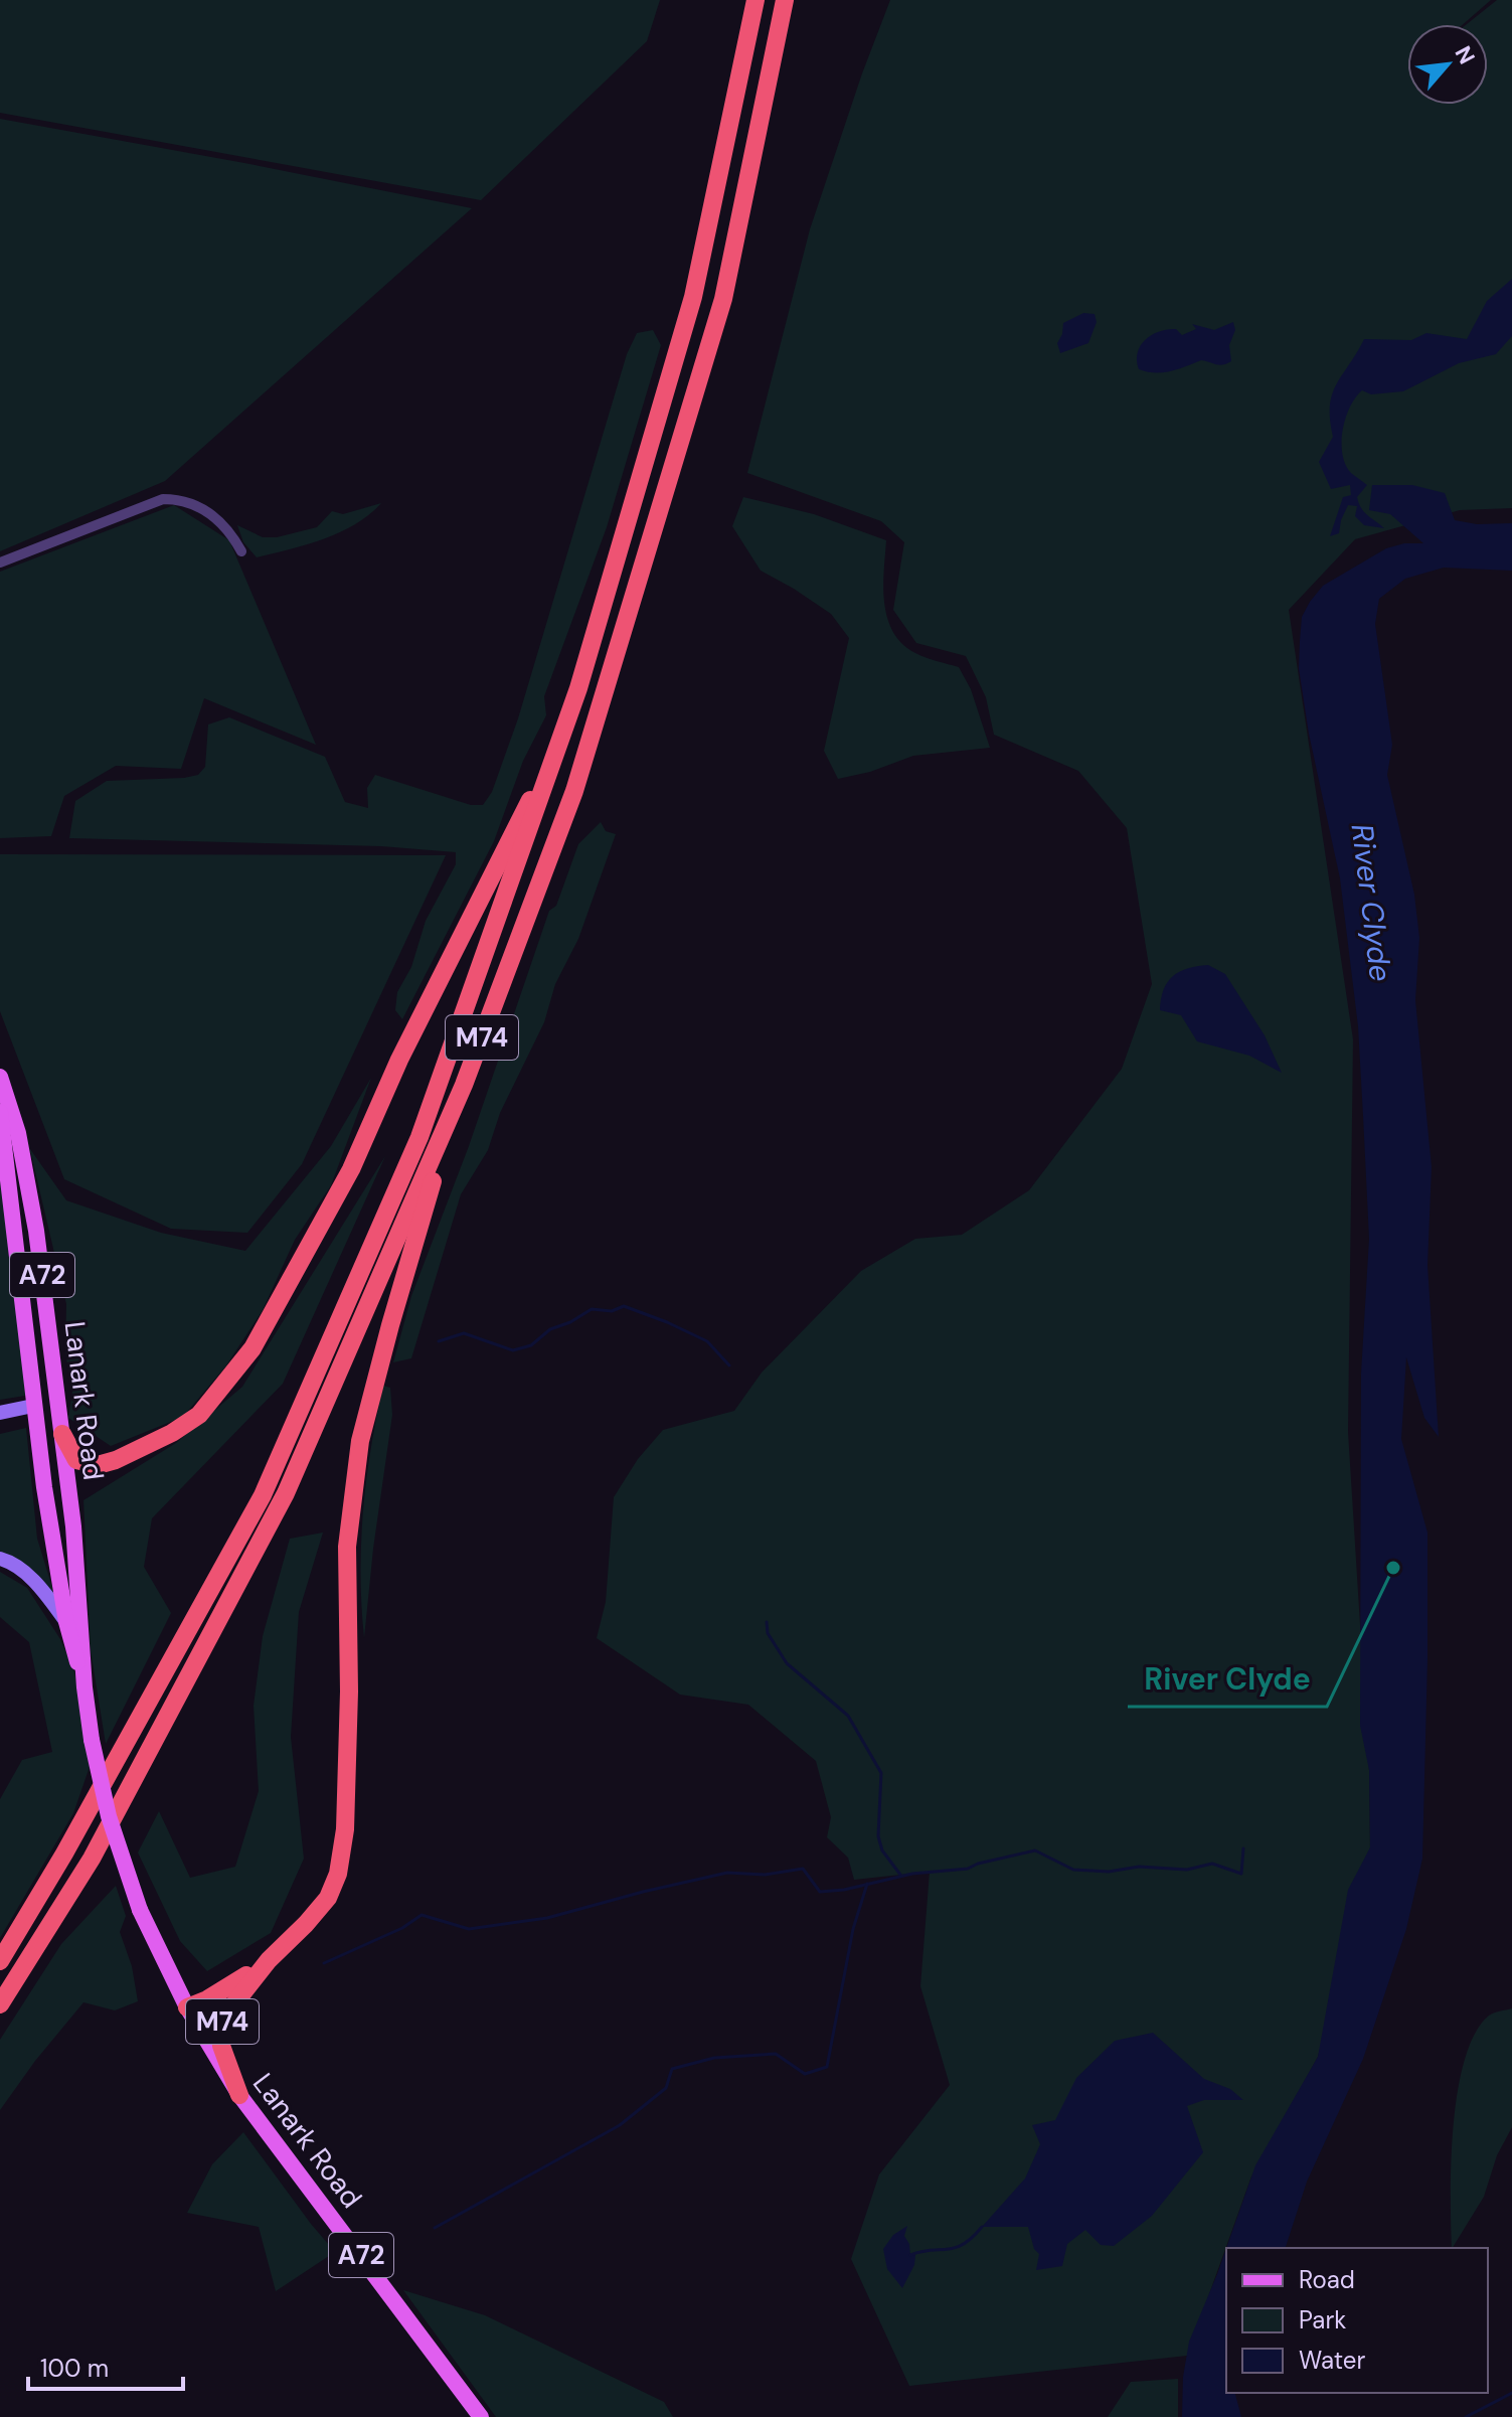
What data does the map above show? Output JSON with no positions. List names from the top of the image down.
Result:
{
  "streets": {
    "highway": ["M74"],
    "main road": ["A72", "Lanark Road"]
  },
  "crossings": [
    ["M74", "A72"],
    ["M74", "Lanark Road"],
    ["A72", "Lanark Road"]
  ],
  "water": ["River Clyde"],
  "places": ["River Clyde"],
  "legend": ["Road", "Park", "Water"],
  "scale_bar": "100 m",
  "north": "top right"
}
